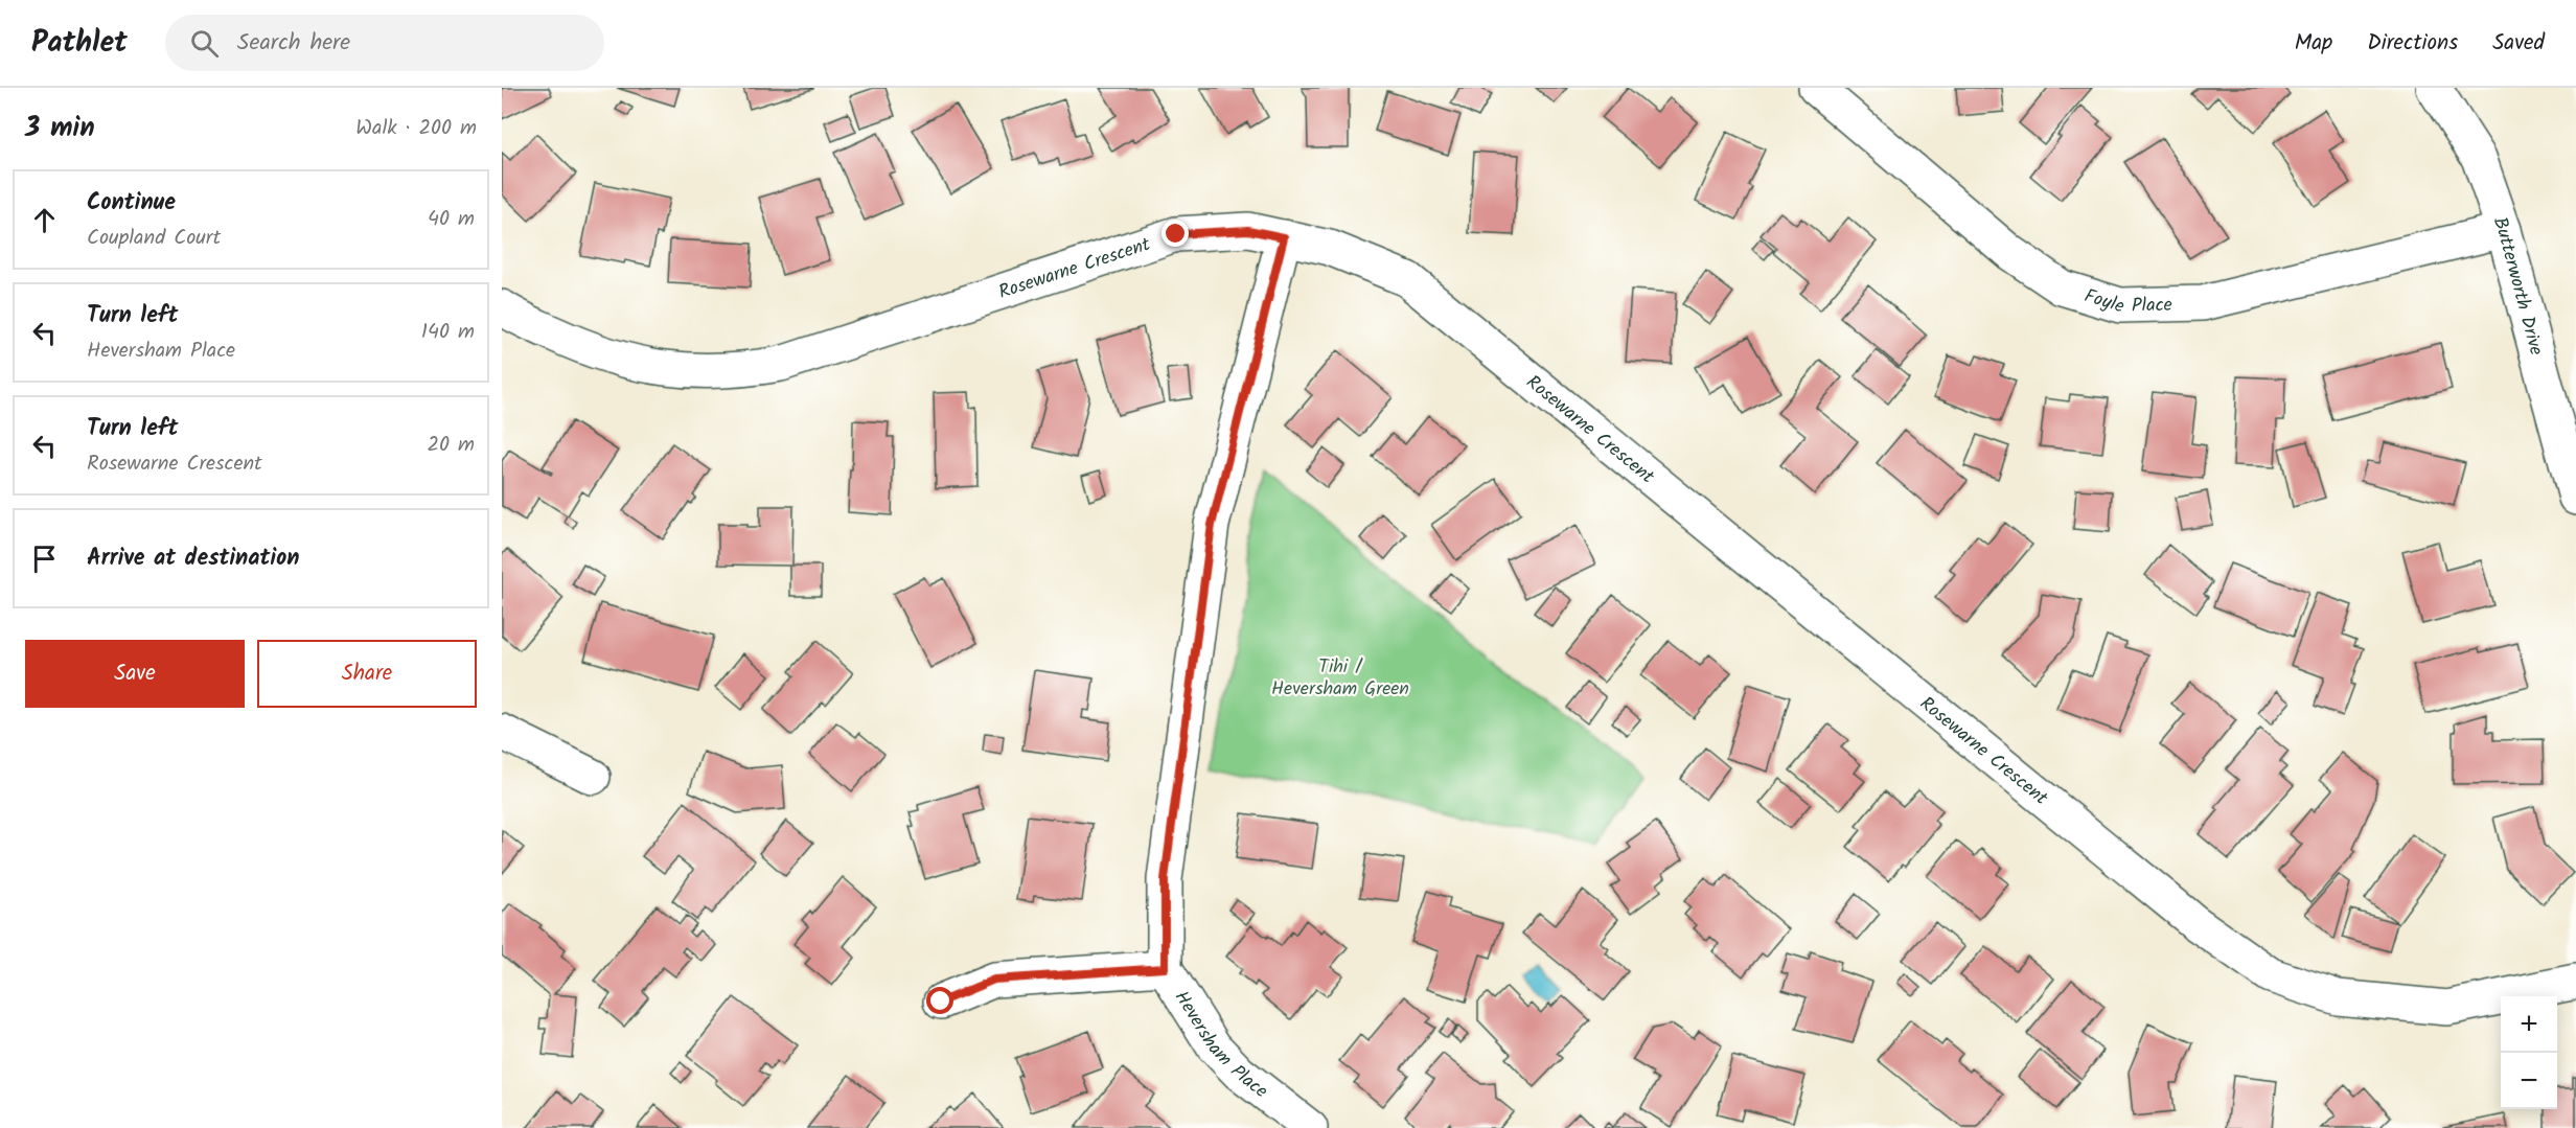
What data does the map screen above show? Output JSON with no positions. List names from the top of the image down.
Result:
{
  "streets": {
    "street": [
      "Rosewarne Crescent",
      "Butterworth Drive",
      "Foyle Place",
      "Heversham Place"
    ]
  },
  "crossings": [
    ["Rosewarne Crescent", "Heversham Place"],
    ["Butterworth Drive", "Foyle Place"]
  ],
  "parks": ["Tihi / Heversham Green"],
  "page": {
    "header": "Pathlet",
    "search": "Search here",
    "nav": ["Map", "Directions", "Saved"],
    "heading": ["3 min", "Walk · 200 m"],
    "list": [
      ["Continue", "Coupland Court", "40 m"],
      ["Turn left", "Heversham Place", "140 m"],
      ["Turn left", "Rosewarne Crescent", "20 m"],
      "Arrive at destination"
    ],
    "buttons": ["Save", "Share"],
    "map_buttons": ["+", "−"]
  }
}
